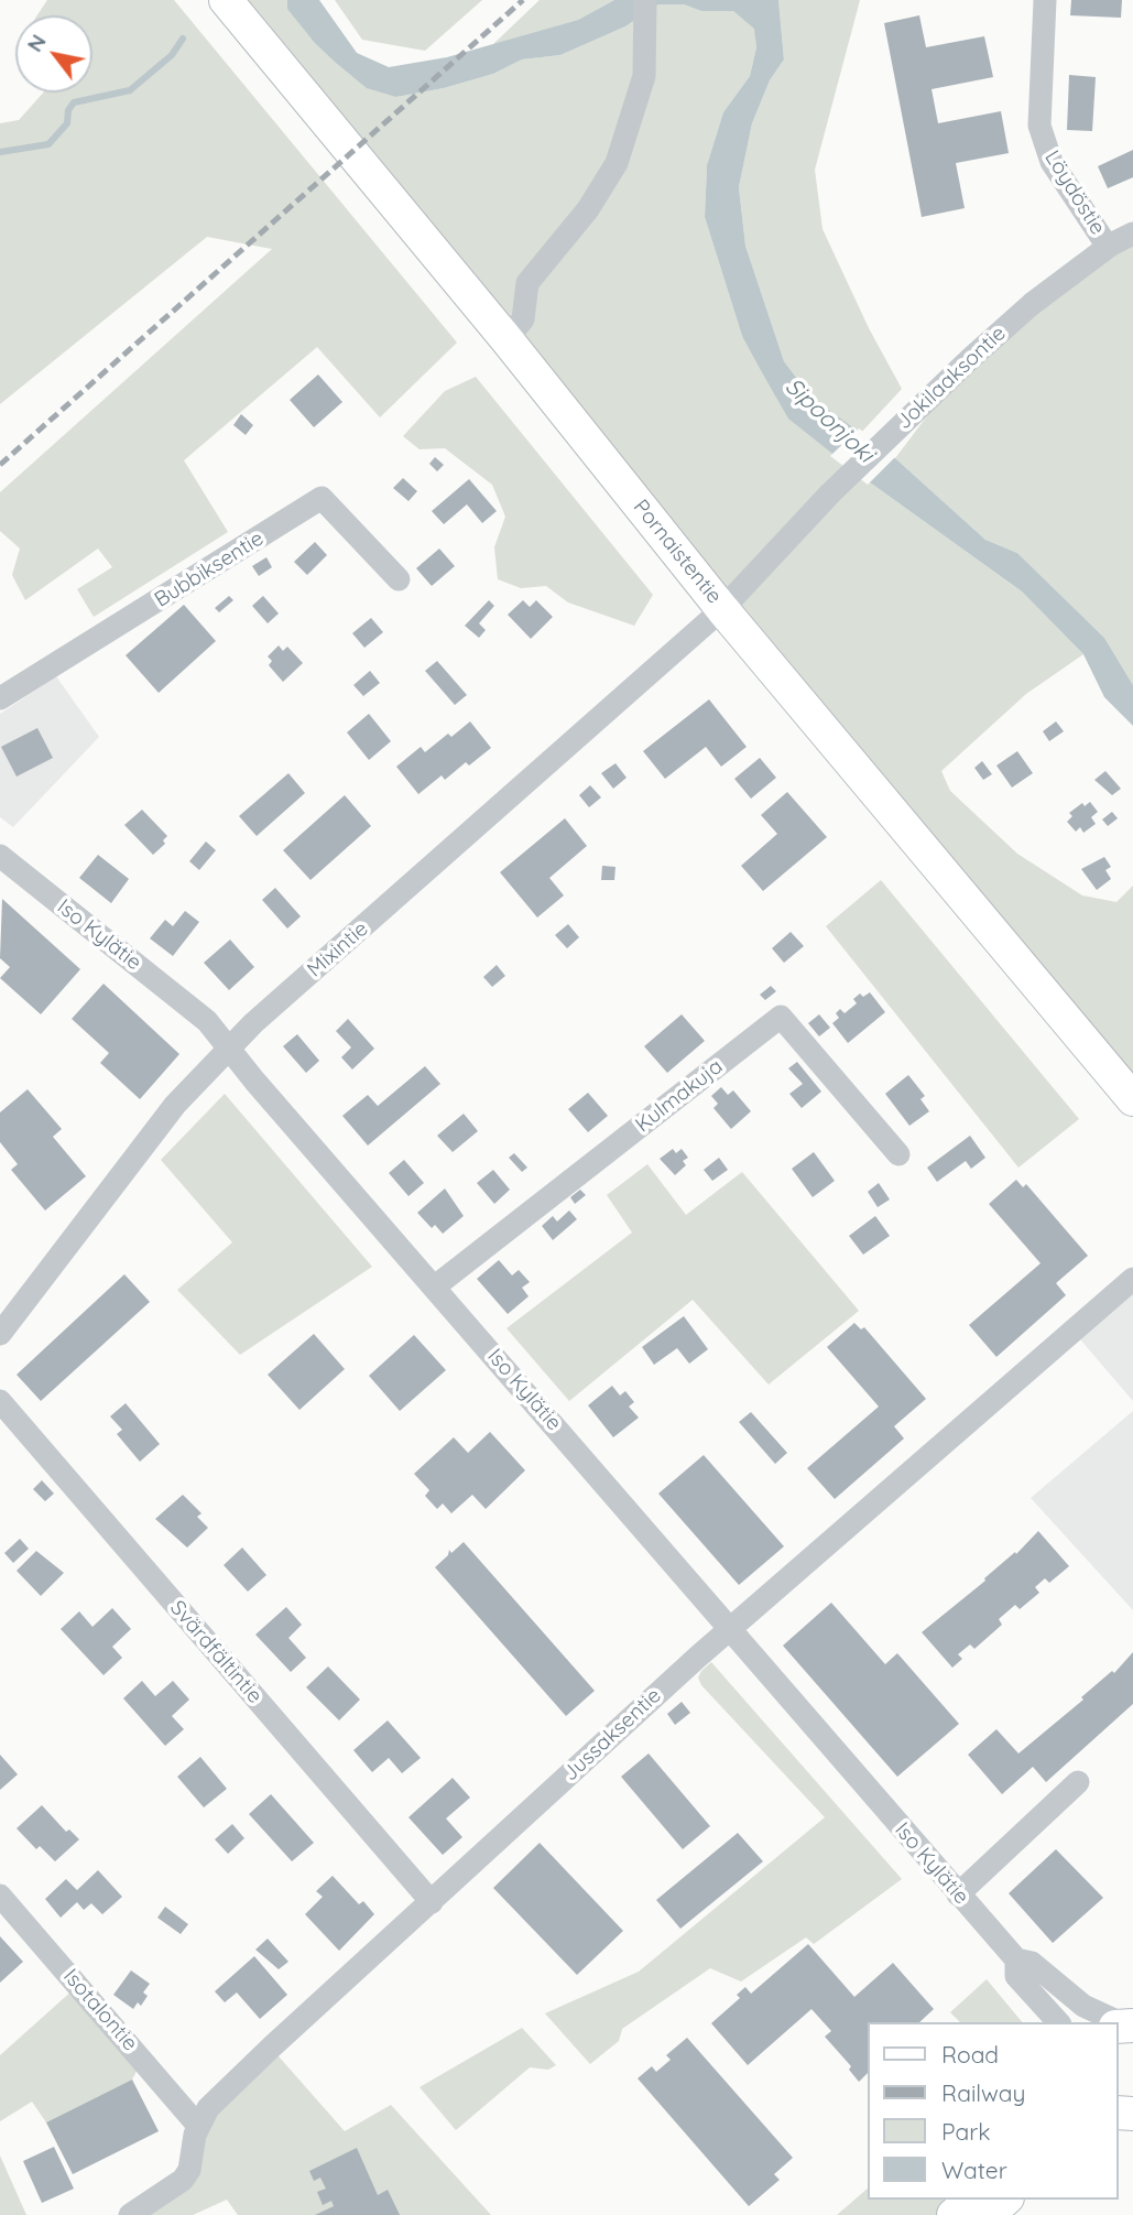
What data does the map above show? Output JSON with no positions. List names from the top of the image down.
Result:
{
  "streets": {
    "street": [
      "Löydöstie",
      "Jokilaaksontie",
      "Pornaistentie",
      "Bubbiksentie",
      "Iso Kylätie",
      "Mixintie",
      "Kulmakuja",
      "Svärdfältintie",
      "Jussaksentie",
      "Isotalontie"
    ]
  },
  "crossings": [
    ["Löydöstie", "Jokilaaksontie"],
    ["Jokilaaksontie", "Pornaistentie"],
    ["Jokilaaksontie", "Mixintie"],
    ["Pornaistentie", "Mixintie"],
    ["Iso Kylätie", "Mixintie"],
    ["Iso Kylätie", "Kulmakuja"],
    ["Iso Kylätie", "Jussaksentie"],
    ["Svärdfältintie", "Jussaksentie"],
    ["Jussaksentie", "Isotalontie"]
  ],
  "water": ["Sipoonjoki"],
  "legend": [
    "Road",
    "Railway",
    "Park",
    "Water"
  ],
  "north": "top left"
}
